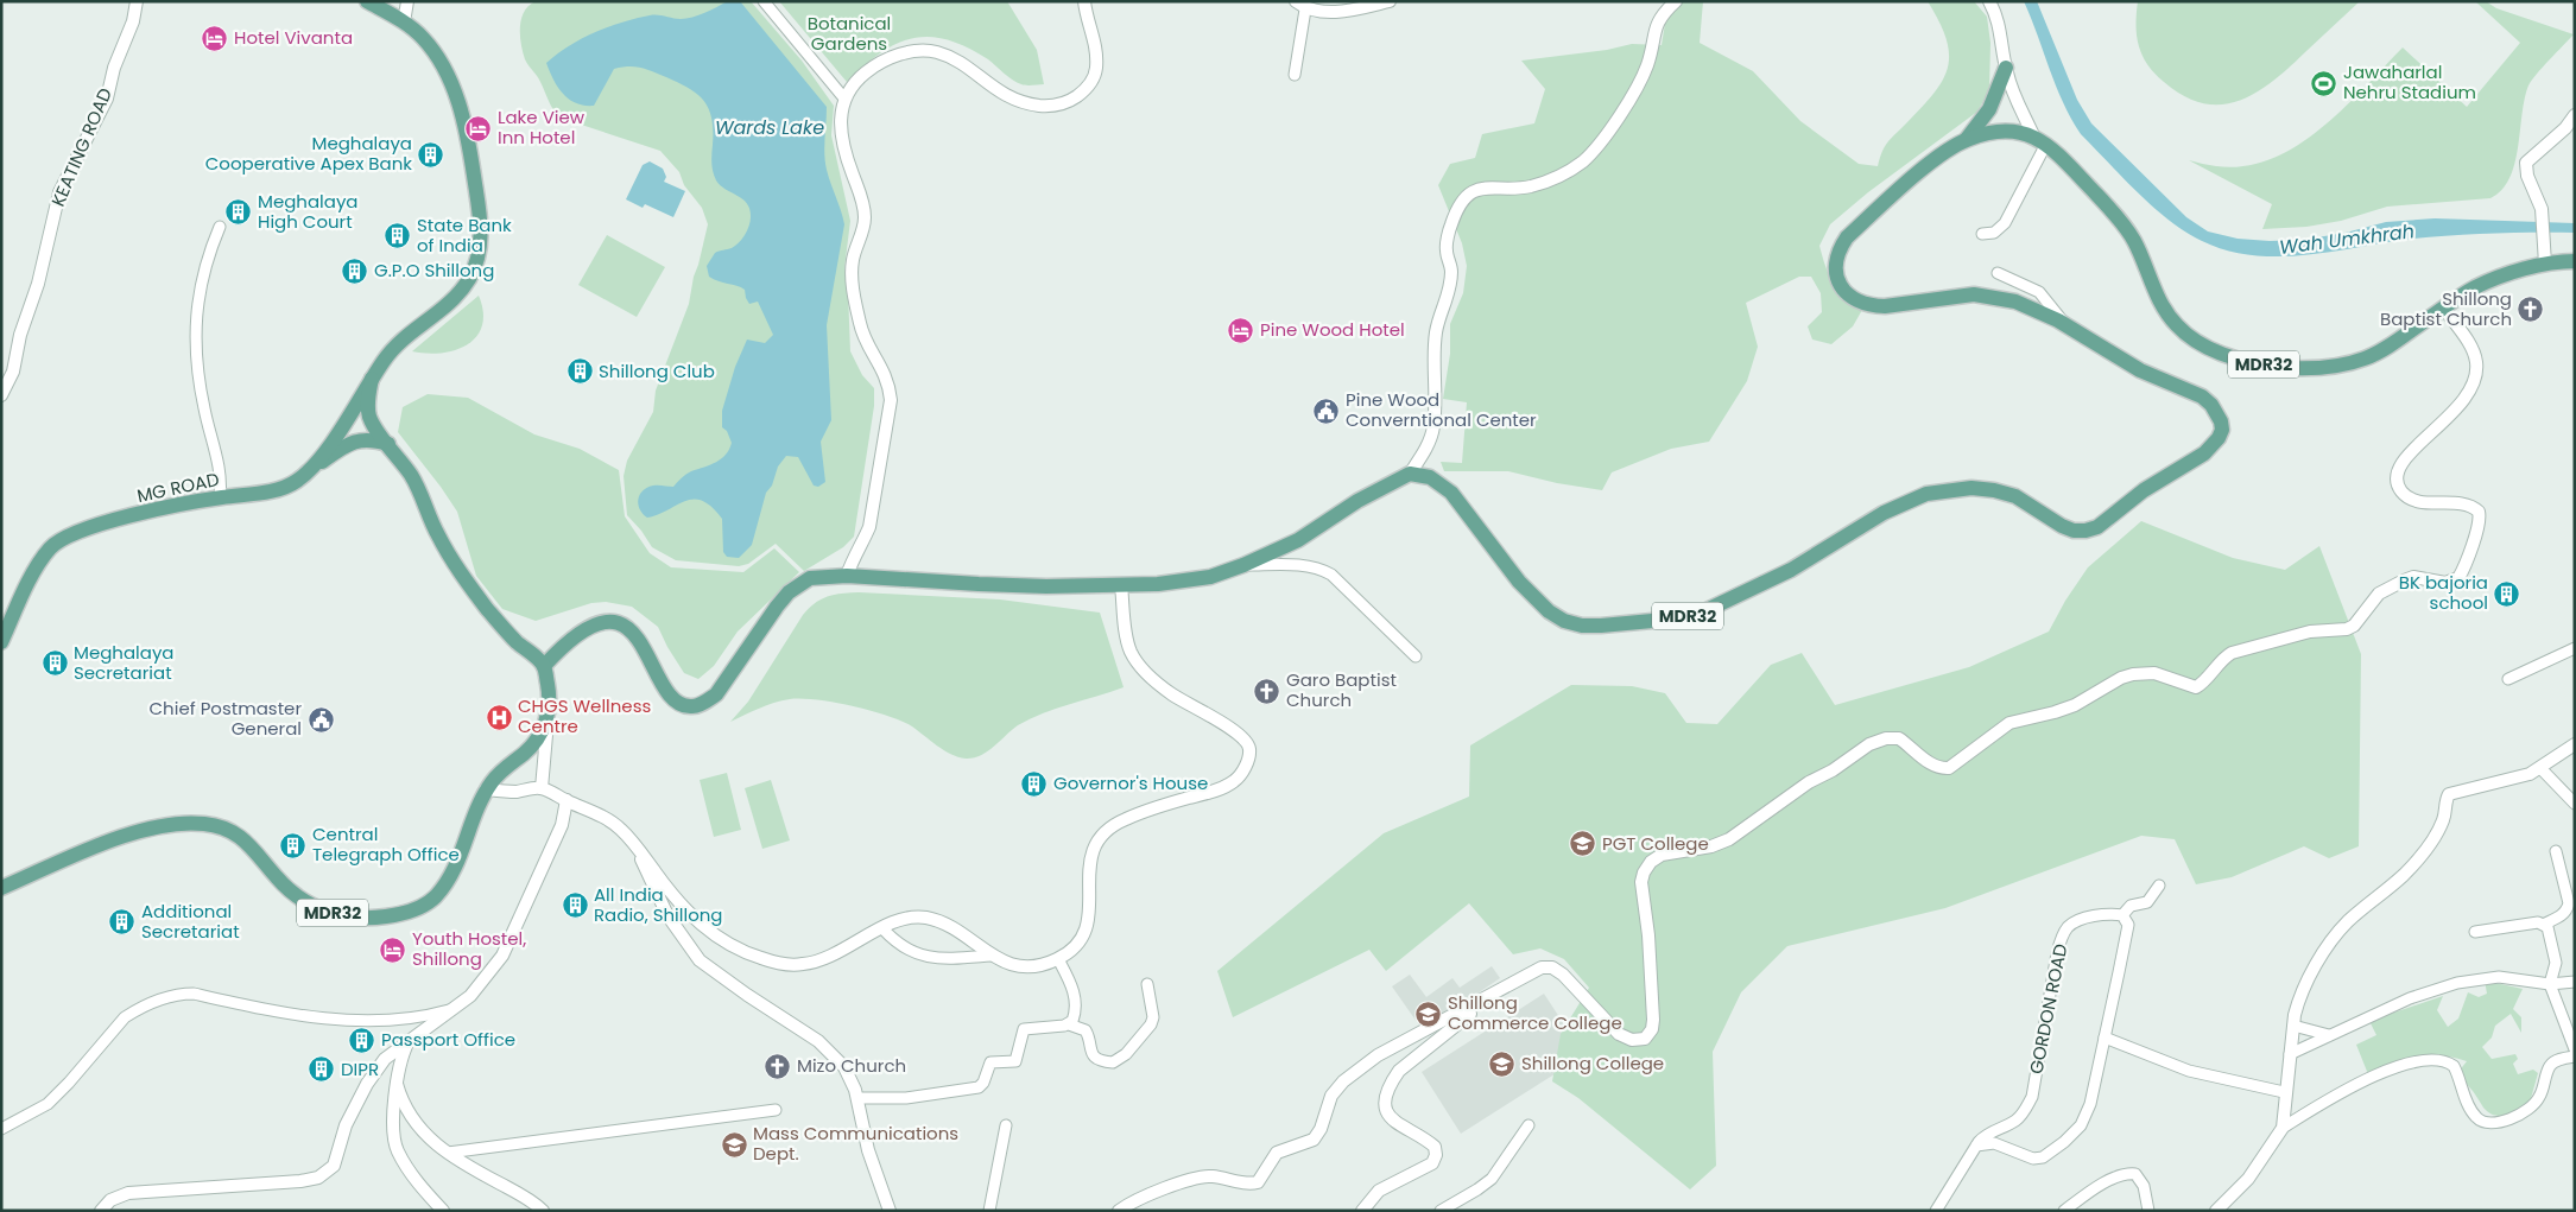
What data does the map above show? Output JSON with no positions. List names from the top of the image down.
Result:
{
  "streets": {
    "main road": ["MDR32", "MG ROAD"],
    "street": ["KEATING ROAD", "GORDON ROAD"]
  },
  "water": ["Wards Lake", "Wah Umkhrah"],
  "parks": ["Botanical Gardens"],
  "places": {
    "hotel": [
      "Hotel Vivanta",
      "Lake View Inn Hotel",
      "Pine Wood Hotel",
      "Youth Hostel, Shillong"
    ],
    "sports": ["Jawaharlal Nehru Stadium"],
    "building": [
      "Meghalaya Cooperative Apex Bank",
      "Meghalaya High Court",
      "State Bank of India",
      "G.P.O Shillong",
      "Shillong Club",
      "BK bajoria school",
      "Meghalaya Secretariat",
      "Governor's House",
      "Central Telegraph Office",
      "All India Radio, Shillong",
      "Additional Secretariat",
      "Passport Office",
      "DIPR"
    ],
    "church": ["Shillong Baptist Church", "Garo Baptist Church", "Mizo Church"],
    "public building": ["Pine Wood Converntional Center", "Chief Postmaster General"],
    "hospital": ["CHGS Wellness Centre"],
    "school or university": [
      "PGT College",
      "Shillong Commerce College",
      "Shillong College",
      "Mass Communications Dept."
    ]
  }
}
